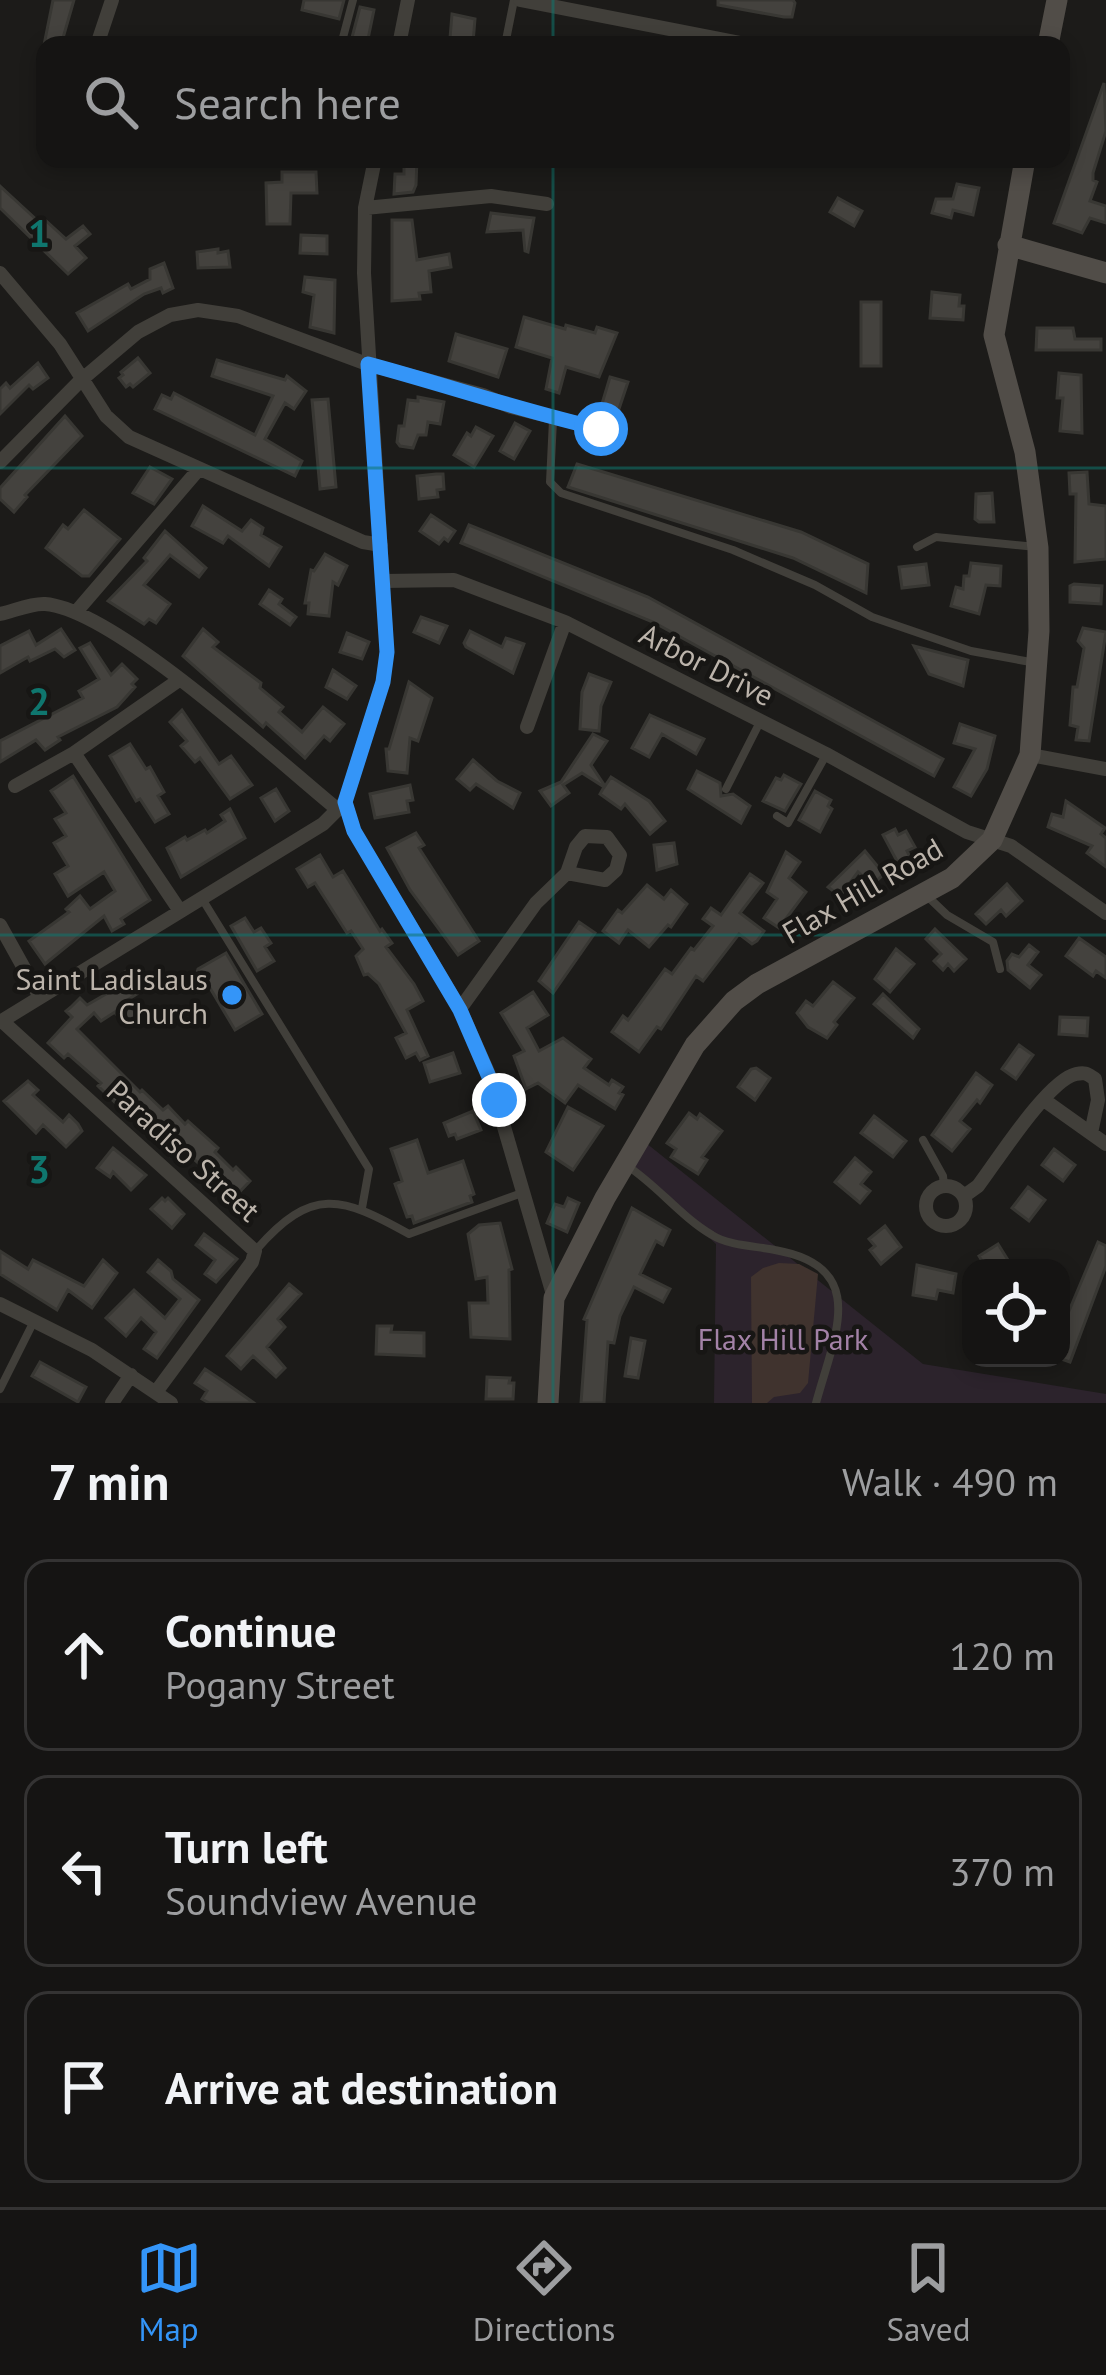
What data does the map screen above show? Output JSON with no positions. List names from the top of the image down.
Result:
{
  "streets": {
    "main road": ["Flax Hill Road"],
    "street": ["Arbor Drive", "Paradiso Street"]
  },
  "crossings": [
    ["Arbor Drive", "Flax Hill Road"]
  ],
  "parks": ["Flax Hill Park"],
  "places": ["Saint Ladislaus Church"],
  "page": {
    "search": "Search here",
    "heading": ["7 min", "Walk · 490 m"],
    "list": [
      ["Continue", "Pogany Street", "120 m"],
      ["Turn left", "Soundview Avenue", "370 m"],
      "Arrive at destination"
    ],
    "nav": ["Map", "Directions", "Saved"]
  },
  "grid": {
    "rows": ["1", "2", "3"]
  }
}
